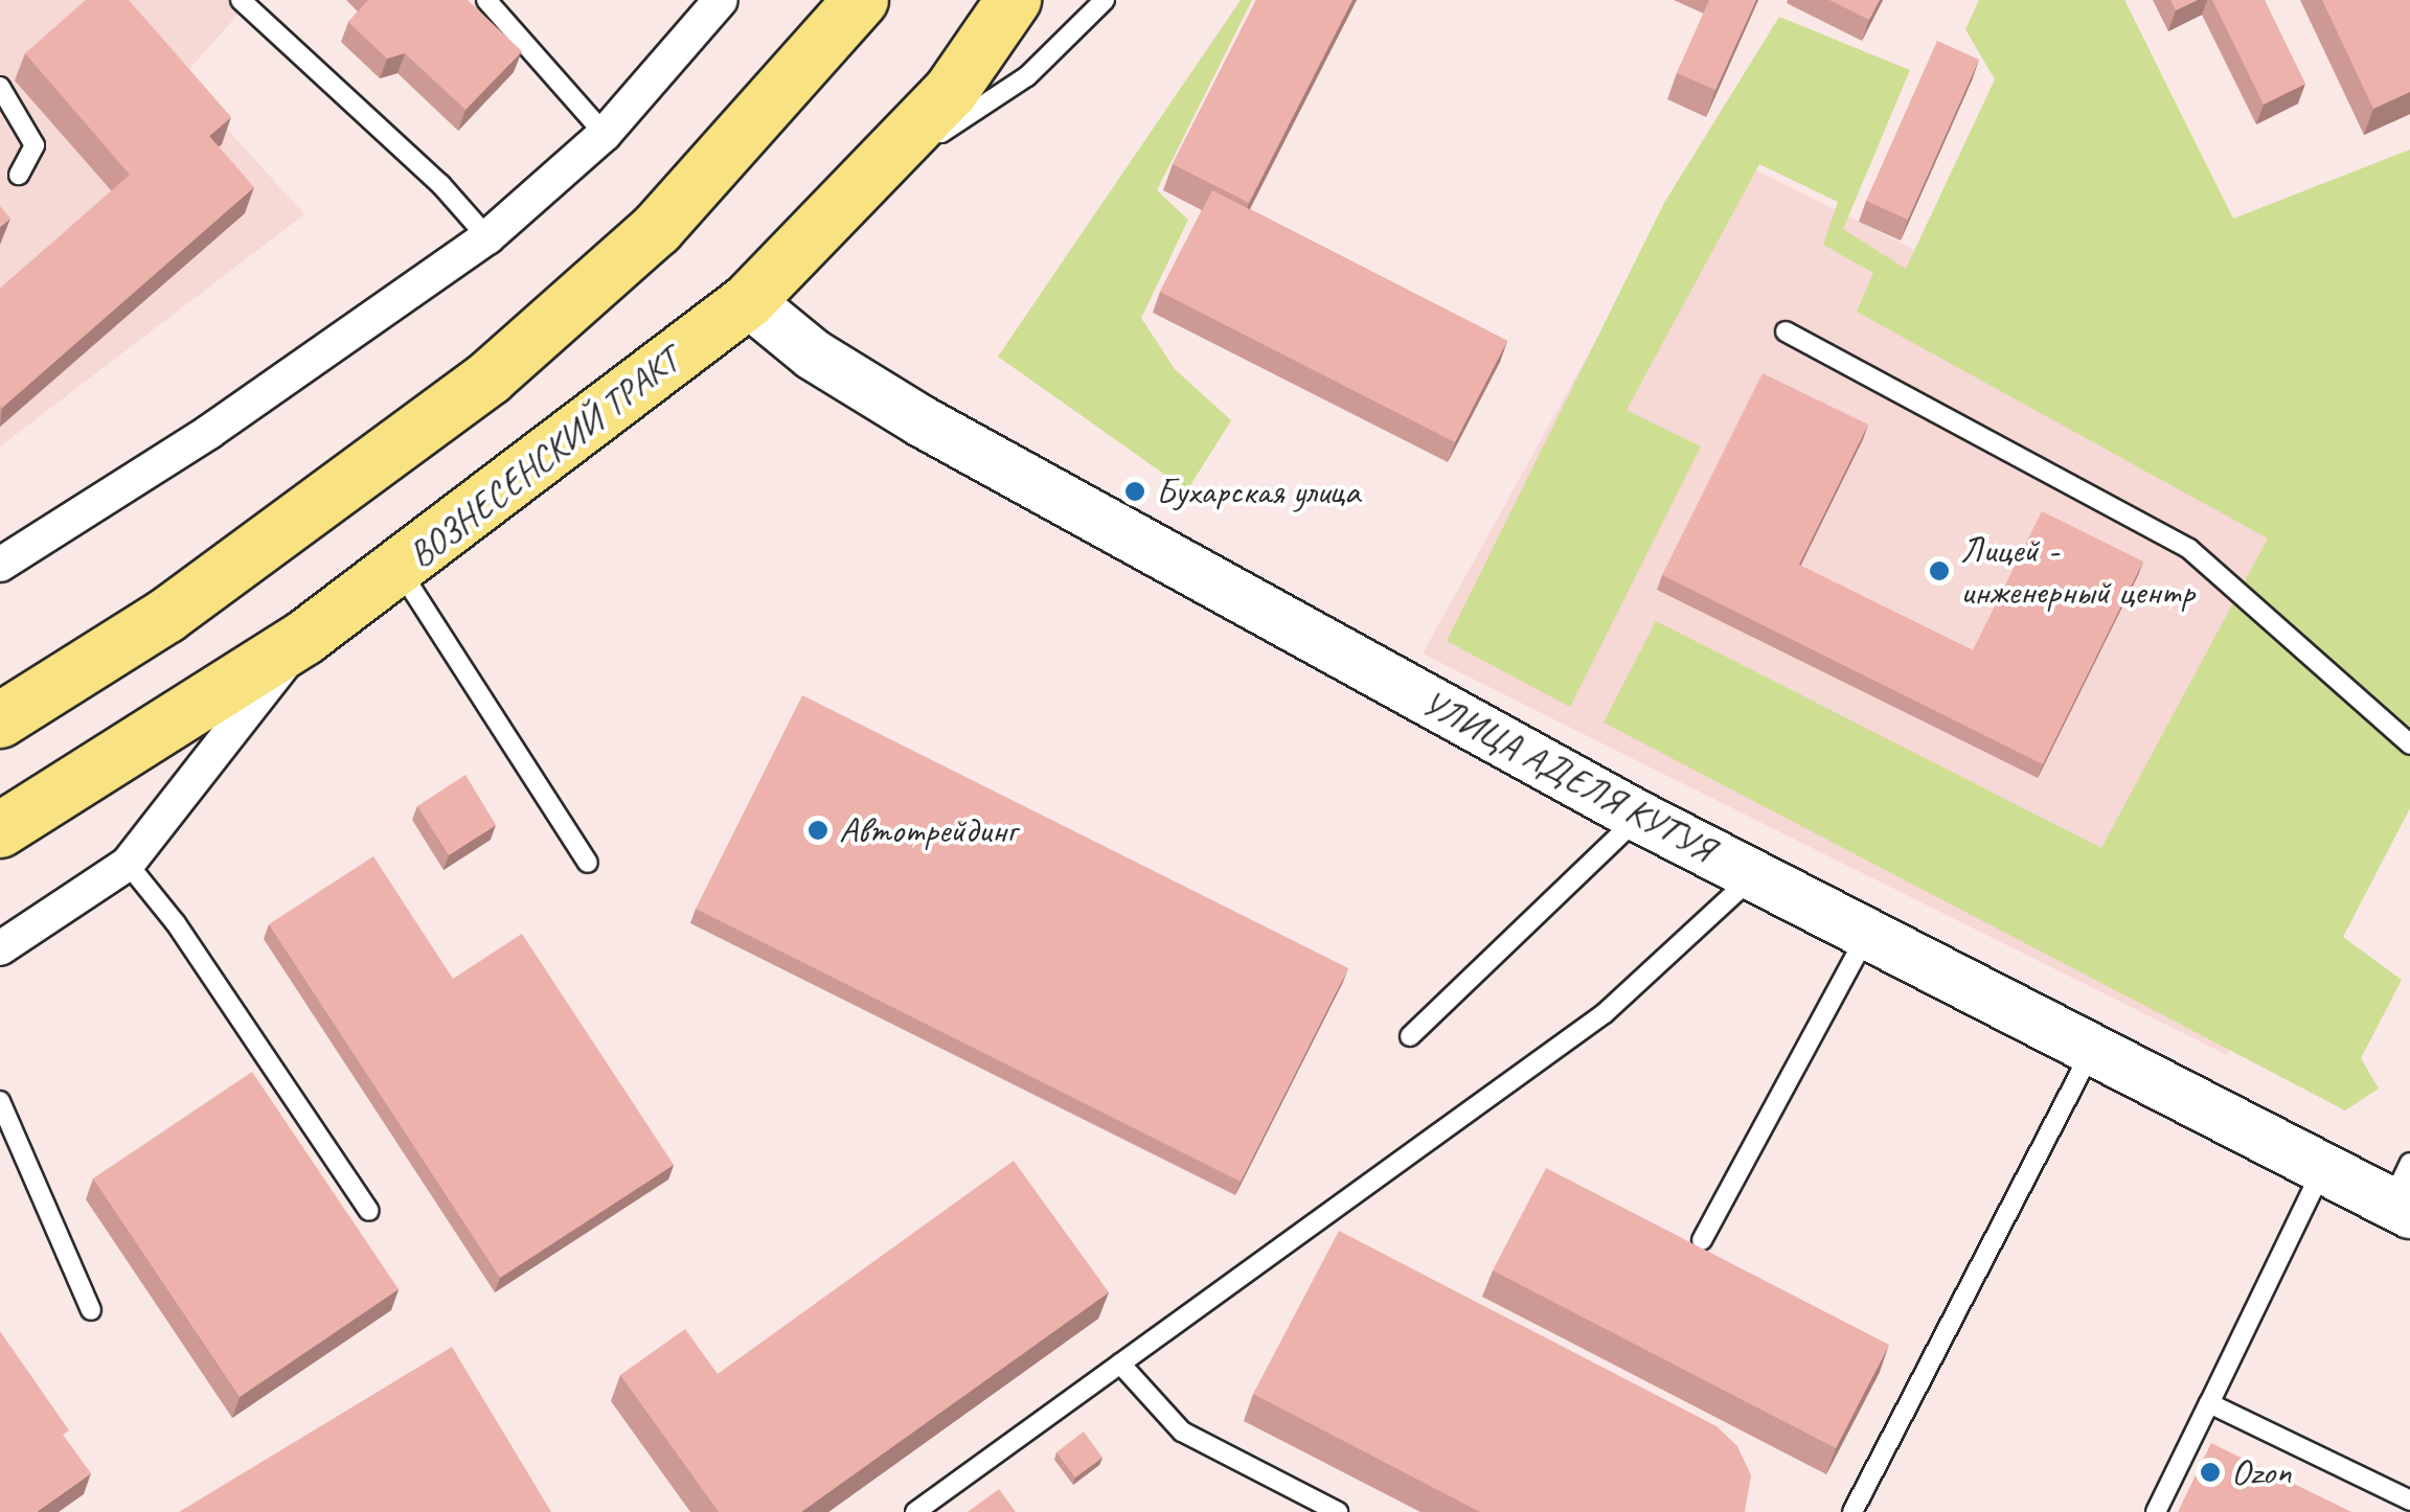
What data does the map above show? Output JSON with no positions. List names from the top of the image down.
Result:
{
  "streets": {
    "main road": ["ВОЗНЕСЕНСКИЙ ТРАКТ"],
    "street": ["УЛИЦА АДЕЛЯ КУТУЯ"]
  },
  "crossings": [
    ["ВОЗНЕСЕНСКИЙ ТРАКТ", "УЛИЦА АДЕЛЯ КУТУЯ"]
  ],
  "places": [
    "Бухарская улица",
    "Лицей - инженерный центр",
    "Автотрейдинг",
    "Ozon"
  ]
}
